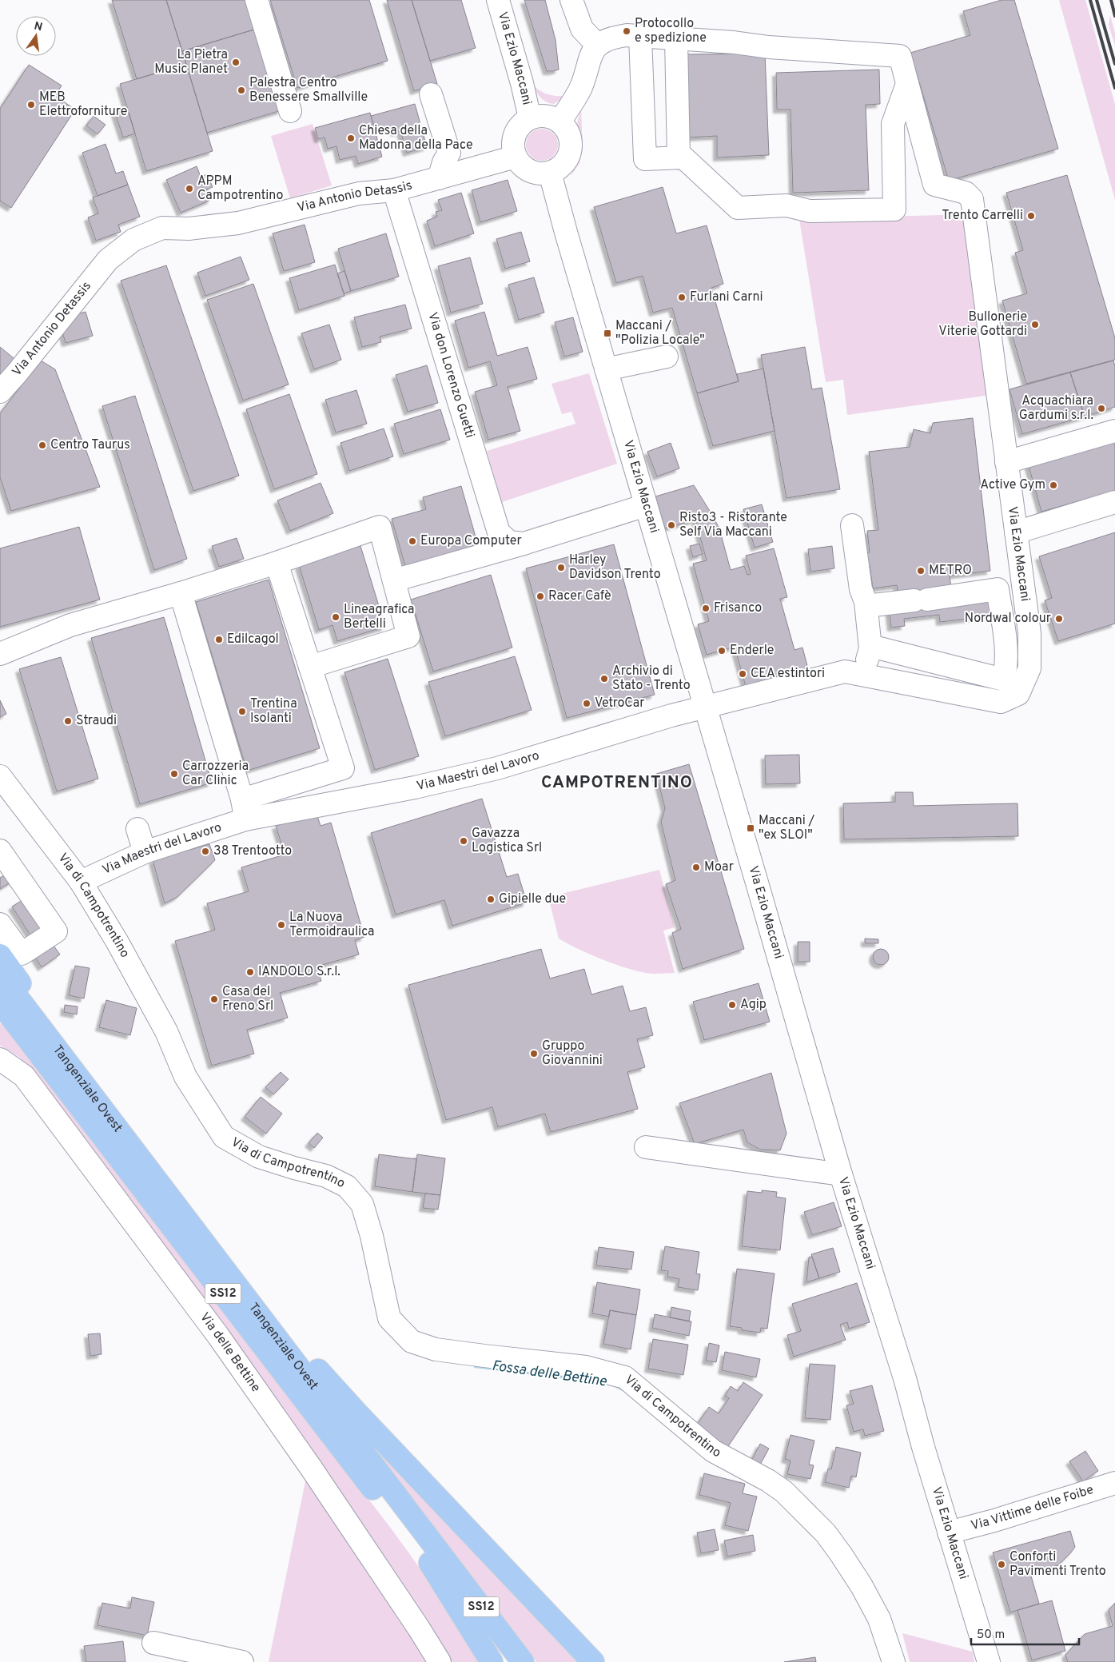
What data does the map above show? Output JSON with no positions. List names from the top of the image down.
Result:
{
  "streets": {
    "highway": ["Tangenziale Ovest", "SS12"],
    "street": [
      "Via Ezio Maccani",
      "Via Antonio Detassis",
      "Via don Lorenzo Guetti",
      "Via Maestri del Lavoro",
      "Via di Campotrentino",
      "Via delle Bettine",
      "Via Vittime delle Foibe"
    ]
  },
  "crossings": [
    ["Via Ezio Maccani", "Via Antonio Detassis"],
    ["Via Ezio Maccani", "Via Maestri del Lavoro"],
    ["Via Ezio Maccani", "Via Vittime delle Foibe"],
    ["Via Antonio Detassis", "Via don Lorenzo Guetti"],
    ["Via Maestri del Lavoro", "Via di Campotrentino"]
  ],
  "districts": ["CAMPOTRENTINO"],
  "water": ["Fossa delle Bettine"],
  "places": {
    "other": [
      "Protocollo e spedizione",
      "La Pietra Music Planet",
      "Palestra Centro Benessere Smallville",
      "MEB Elettroforniture",
      "Chiesa della Madonna della Pace",
      "APPM Campotrentino",
      "Trento Carrelli",
      "Furlani Carni",
      "Bullonerie Viterie Gottardi",
      "Acquachiara Gardumi s.r.l.",
      "Centro Taurus",
      "Active Gym",
      "Risto3 - Ristorante Self Via Maccani",
      "Europa Computer",
      "Harley Davidson Trento",
      "METRO",
      "Racer Cafè",
      "Frisanco",
      "Lineagrafica Bertelli",
      "Nordwal colour",
      "Edilcagol",
      "Enderle",
      "CEA estintori",
      "Archivio di Stato - Trento",
      "VetroCar",
      "Trentina Isolanti",
      "Straudi",
      "Carrozzeria Car Clinic",
      "Gavazza Logistica Srl",
      "38 Trentootto",
      "Moar",
      "Gipielle due",
      "La Nuova Termoidraulica",
      "IANDOLO S.r.l.",
      "Casa del Freno Srl",
      "Agip",
      "Gruppo Giovannini",
      "Conforti Pavimenti Trento"
    ],
    "transit": ["Maccani / \"Polizia Locale\"", "Maccani / \"ex SLOI\""]
  },
  "scale_bar": "50 m",
  "north": "top"
}
